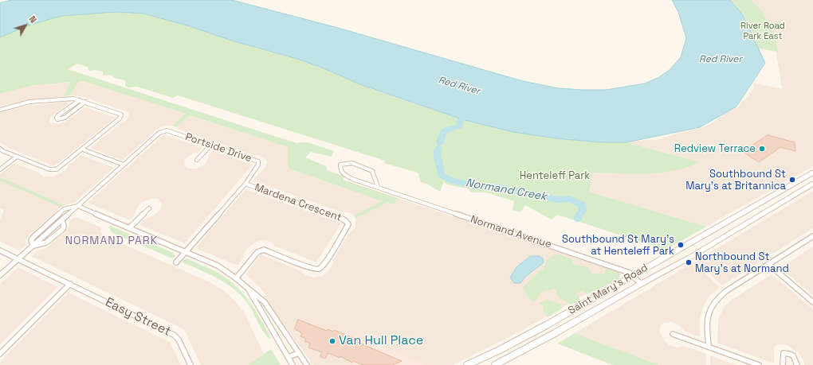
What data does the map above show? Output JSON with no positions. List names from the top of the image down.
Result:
{
  "streets": {
    "main road": ["Saint Mary's Road"],
    "street": [
      "Portside Drive",
      "Mardena Crescent",
      "Normand Avenue",
      "Easy Street"
    ]
  },
  "crossings": [
    ["Portside Drive", "Mardena Crescent"],
    ["Portside Drive", "Easy Street"],
    ["Normand Avenue", "Saint Mary's Road"]
  ],
  "districts": ["NORMAND PARK"],
  "water": ["Red River", "Normand Creek"],
  "parks": ["River Road Park East", "Henteleff Park"],
  "places": [
    "Redview Terrace",
    "Southbound St Mary's at Britannica",
    "Southbound St Mary's at Henteleff Park",
    "Northbound St Mary's at Normand",
    "Van Hull Place"
  ],
  "north": "top right"
}
